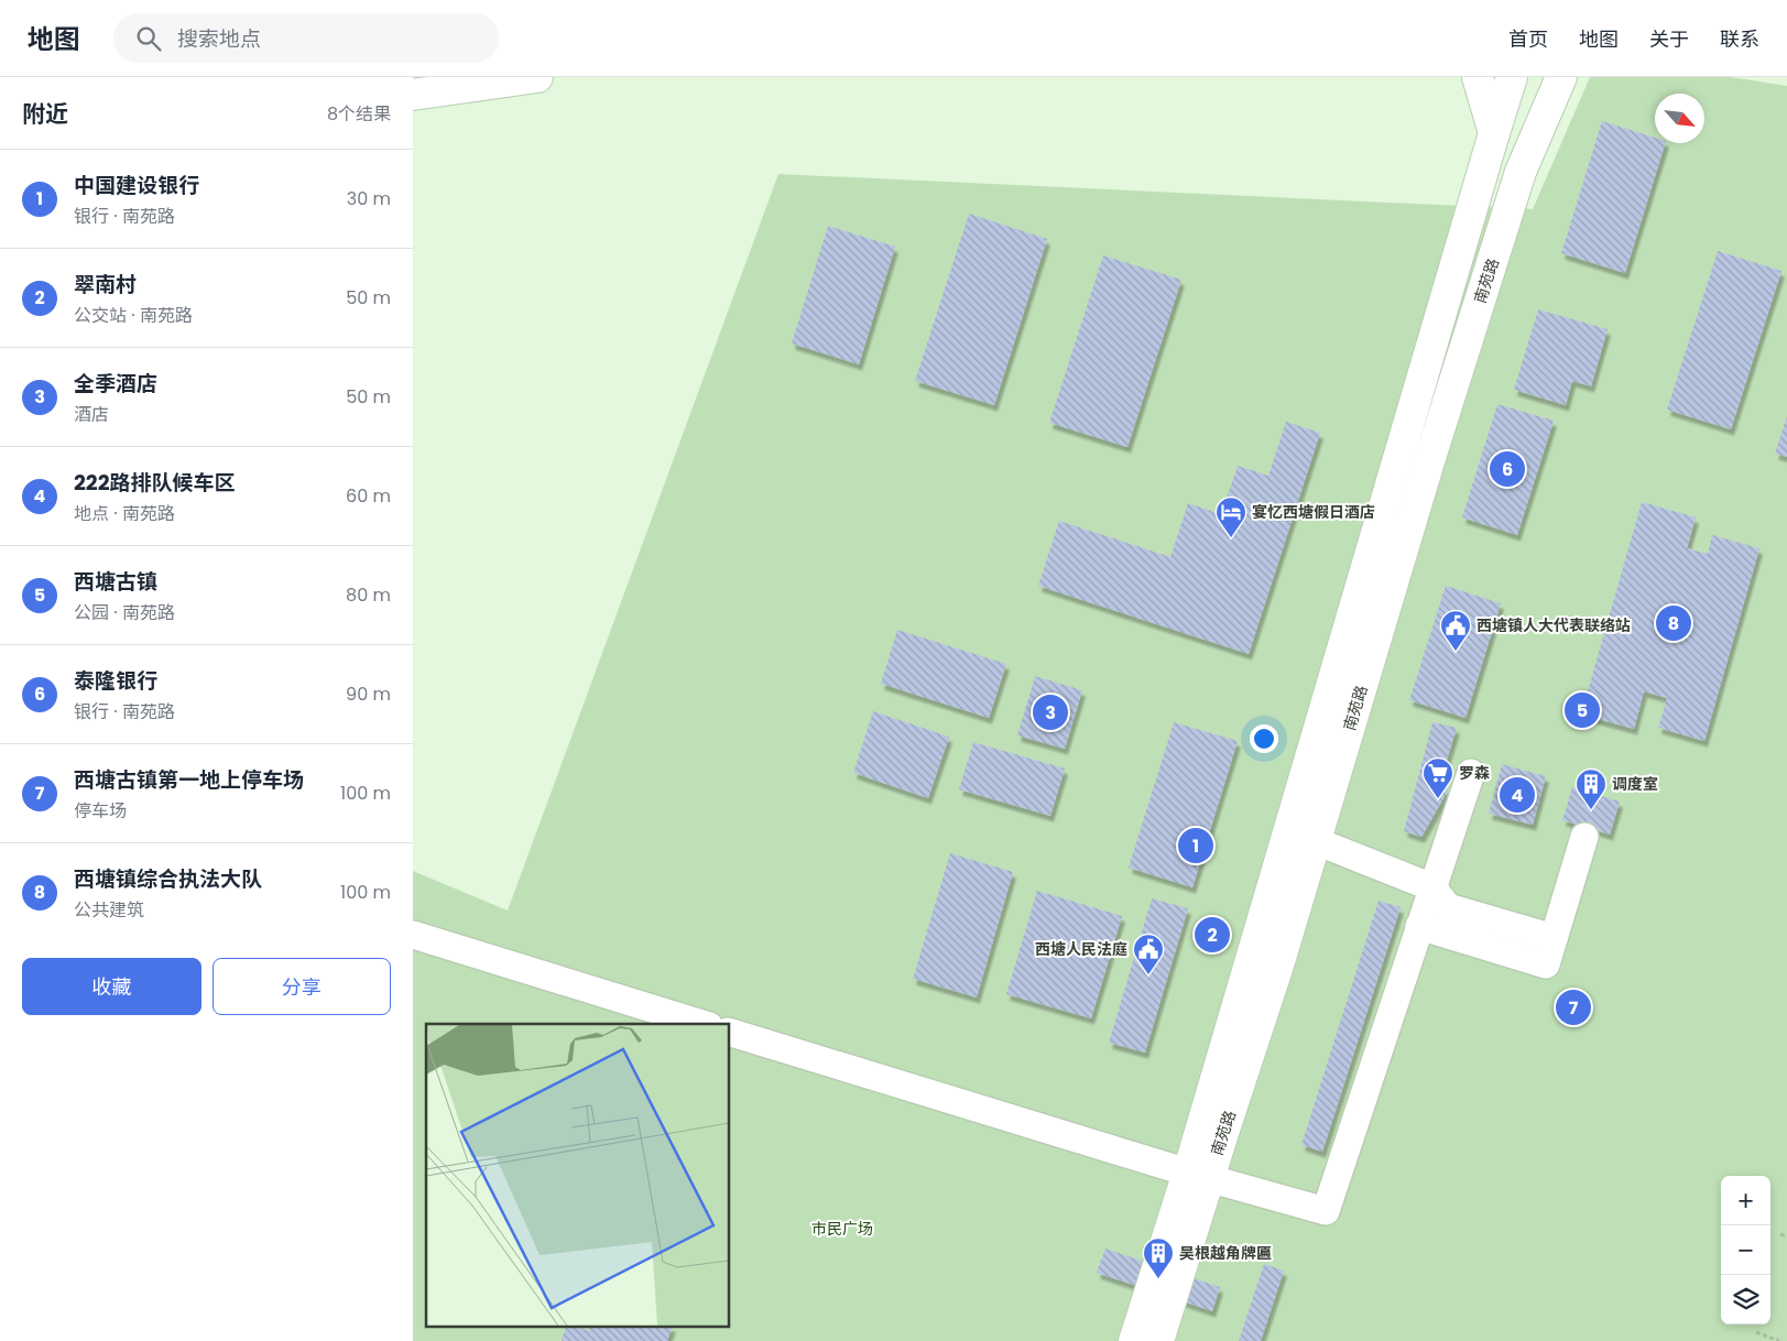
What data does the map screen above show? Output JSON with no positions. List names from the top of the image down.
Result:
{
  "streets": {
    "main road": ["南苑路"]
  },
  "parks": ["市民广场"],
  "places": {
    "hotel": ["宴忆西塘假日酒店"],
    "public building": ["西塘镇人大代表联络站", "西塘人民法庭"],
    "supermarket": ["罗森"],
    "building": ["调度室", "吴根越角牌匾"]
  },
  "north": "bottom right",
  "page": {
    "header": "地图",
    "search": "搜索地点",
    "nav": [
      "首页",
      "地图",
      "关于",
      "联系"
    ],
    "heading": ["附近", "8个结果"],
    "list": [
      {
        "mark": "1",
        "name": "中国建设银行",
        "note": "银行 · 南苑路",
        "value": "30 m"
      },
      {
        "mark": "2",
        "name": "翠南村",
        "note": "公交站 · 南苑路",
        "value": "50 m"
      },
      {
        "mark": "3",
        "name": "全季酒店",
        "note": "酒店",
        "value": "50 m"
      },
      {
        "mark": "4",
        "name": "222路排队候车区",
        "note": "地点 · 南苑路",
        "value": "60 m"
      },
      {
        "mark": "5",
        "name": "西塘古镇",
        "note": "公园 · 南苑路",
        "value": "80 m"
      },
      {
        "mark": "6",
        "name": "泰隆银行",
        "note": "银行 · 南苑路",
        "value": "90 m"
      },
      {
        "mark": "7",
        "name": "西塘古镇第一地上停车场",
        "note": "停车场",
        "value": "100 m"
      },
      {
        "mark": "8",
        "name": "西塘镇综合执法大队",
        "note": "公共建筑",
        "value": "100 m"
      }
    ],
    "pins": [
      "6",
      "8",
      "5",
      "3",
      "4",
      "1",
      "2",
      "7"
    ],
    "buttons": ["收藏", "分享"],
    "map_buttons": ["+", "−"]
  }
}
